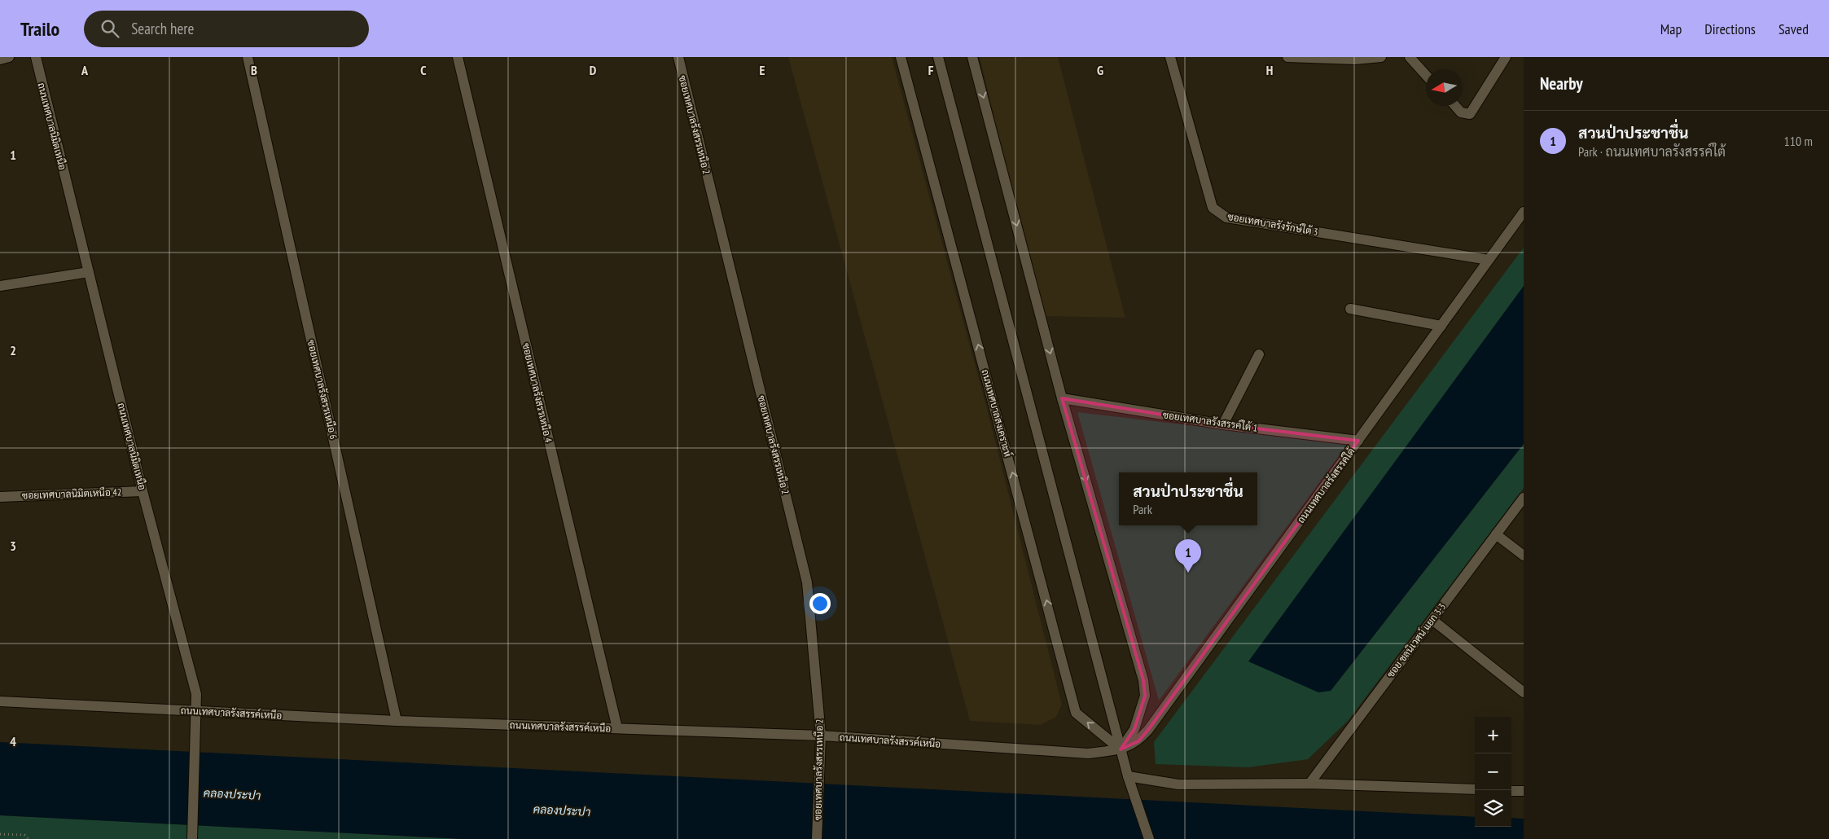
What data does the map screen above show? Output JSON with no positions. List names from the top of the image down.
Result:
{
  "streets": {
    "street": [
      "ซอยเทศบาลรังสรรเหนือ 2",
      "ถนนเทศบาลนิมิตเหนือ",
      "ซอยเทศบาลรังรักษ์ใต้ 3",
      "ซอยเทศบาลรังสรรเหนือ 6",
      "ซอยเทศบาลรังสรรเหนือ 4",
      "ถนนเทศบาลสงเคราะห์",
      "ซอยเทศบาลรังสรรค์ใต้ 1",
      "ถนนเทศบาลรังสรรค์ใต้",
      "ซอยเทศบาลนิมิตเหนือ 42",
      "ซอย ชลนิเวศน์ แยก 3-3",
      "ถนนเทศบาลรังสรรค์เหนือ"
    ]
  },
  "crossings": [
    ["ซอยเทศบาลรังสรรเหนือ 2", "ถนนเทศบาลรังสรรค์เหนือ"],
    ["ถนนเทศบาลนิมิตเหนือ", "ซอยเทศบาลนิมิตเหนือ 42"],
    ["ถนนเทศบาลนิมิตเหนือ", "ถนนเทศบาลรังสรรค์เหนือ"],
    ["ซอยเทศบาลรังรักษ์ใต้ 3", "ถนนเทศบาลรังสรรค์ใต้"],
    ["ซอยเทศบาลรังสรรเหนือ 6", "ถนนเทศบาลรังสรรค์เหนือ"],
    ["ซอยเทศบาลรังสรรเหนือ 4", "ถนนเทศบาลรังสรรค์เหนือ"],
    ["ถนนเทศบาลสงเคราะห์", "ถนนเทศบาลรังสรรค์ใต้"],
    ["ถนนเทศบาลสงเคราะห์", "ถนนเทศบาลรังสรรค์เหนือ"],
    ["ซอยเทศบาลรังสรรค์ใต้ 1", "ถนนเทศบาลรังสรรค์ใต้"],
    ["ถนนเทศบาลรังสรรค์ใต้", "ถนนเทศบาลรังสรรค์เหนือ"]
  ],
  "water": ["คลองประปา"],
  "north": "left",
  "page": {
    "header": "Trailo",
    "search": "Search here",
    "nav": ["Map", "Directions", "Saved"],
    "heading": "Nearby",
    "list": [
      {
        "mark": "1",
        "name": "สวนป่าประชาชื่น",
        "note": "Park · ถนนเทศบาลรังสรรค์ใต้",
        "value": "110 m"
      }
    ],
    "popup": ["สวนป่าประชาชื่น", "Park"],
    "pins": "1",
    "map_buttons": ["+", "−"]
  },
  "grid": {
    "columns": [
      "A",
      "B",
      "C",
      "D",
      "E",
      "F",
      "G",
      "H"
    ],
    "rows": [
      "1",
      "2",
      "3",
      "4"
    ]
  }
}
